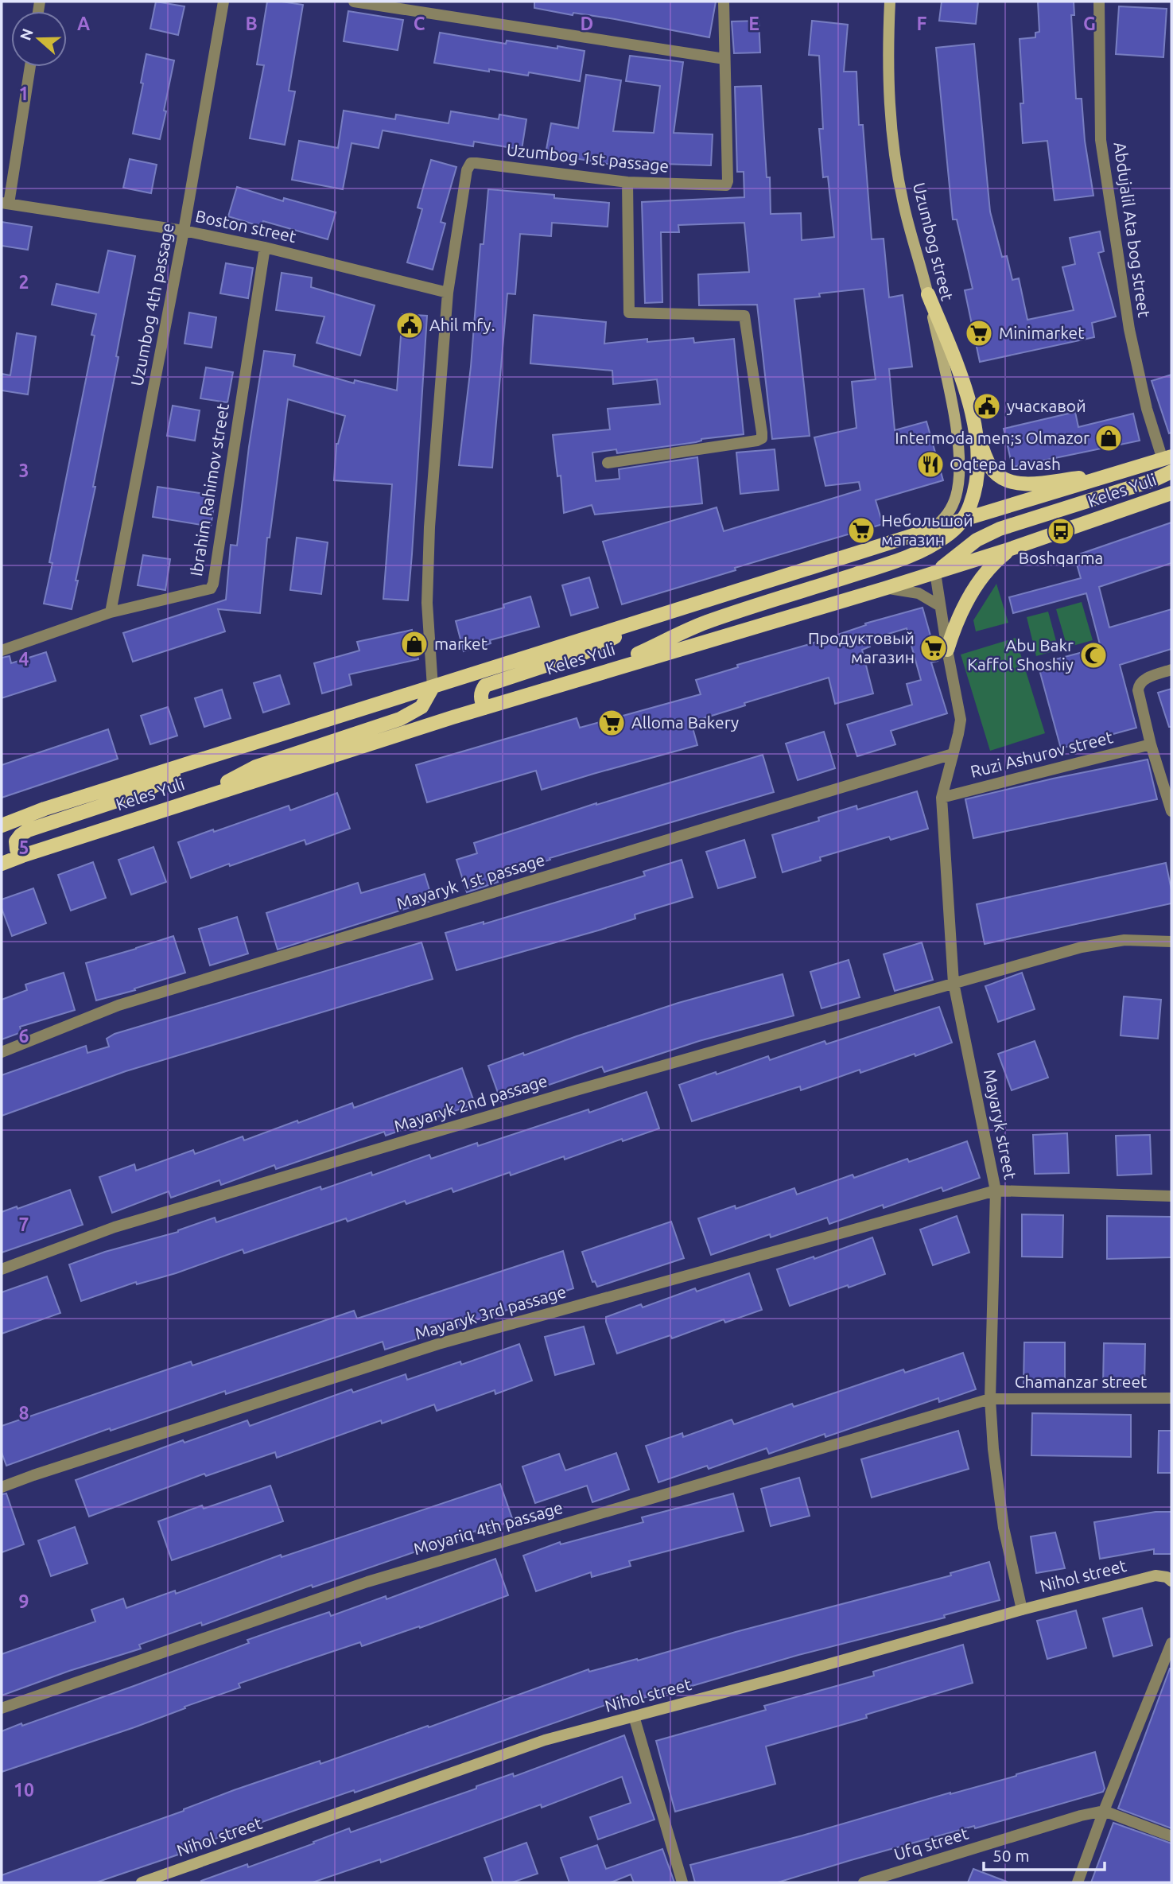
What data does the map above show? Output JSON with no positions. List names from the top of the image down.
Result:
{
  "streets": {
    "main road": ["Uzumbog street", "Keles Yuli"],
    "street": [
      "Uzumbog 1st passage",
      "Boston street",
      "Abdujalil Ata bog street",
      "Uzumbog 4th passage",
      "Ibrahim Rahimov street",
      "Ruzi Ashurov street",
      "Mayaryk 1st passage",
      "Mayaryk 2nd passage",
      "Mayaryk street",
      "Mayaryk 3rd passage",
      "Chamanzar street",
      "Moyariq 4th passage",
      "Nihol street",
      "Ufq street"
    ]
  },
  "crossings": [
    ["Uzumbog 1st passage", "Boston street"],
    ["Uzumbog 1st passage", "Keles Yuli"],
    ["Boston street", "Uzumbog 4th passage"],
    ["Boston street", "Ibrahim Rahimov street"],
    ["Abdujalil Ata bog street", "Keles Yuli"],
    ["Uzumbog street", "Keles Yuli"],
    ["Uzumbog 4th passage", "Ibrahim Rahimov street"],
    ["Ruzi Ashurov street", "Mayaryk street"],
    ["Mayaryk 1st passage", "Mayaryk street"],
    ["Mayaryk 2nd passage", "Mayaryk street"],
    ["Mayaryk street", "Mayaryk 3rd passage"],
    ["Mayaryk street", "Chamanzar street"],
    ["Mayaryk street", "Moyariq 4th passage"],
    ["Mayaryk street", "Nihol street"],
    ["Chamanzar street", "Moyariq 4th passage"]
  ],
  "places": {
    "public building": ["Ahil mfy.", "учаскавой"],
    "supermarket": [
      "Minimarket",
      "Небольшой магазин",
      "Продуктовый магазин",
      "Alloma Bakery"
    ],
    "shop": ["Intermoda men;s Olmazor", "market"],
    "restaurant": ["Oqtepa Lavash"],
    "bus stop": ["Boshqarma"],
    "mosque": ["Abu Bakr Kaffol Shoshiy"]
  },
  "scale_bar": "50 m",
  "north": "left",
  "grid": {
    "columns": [
      "A",
      "B",
      "C",
      "D",
      "E",
      "F",
      "G"
    ],
    "rows": [
      "1",
      "2",
      "3",
      "4",
      "5",
      "6",
      "7",
      "8",
      "9",
      "10"
    ]
  }
}
